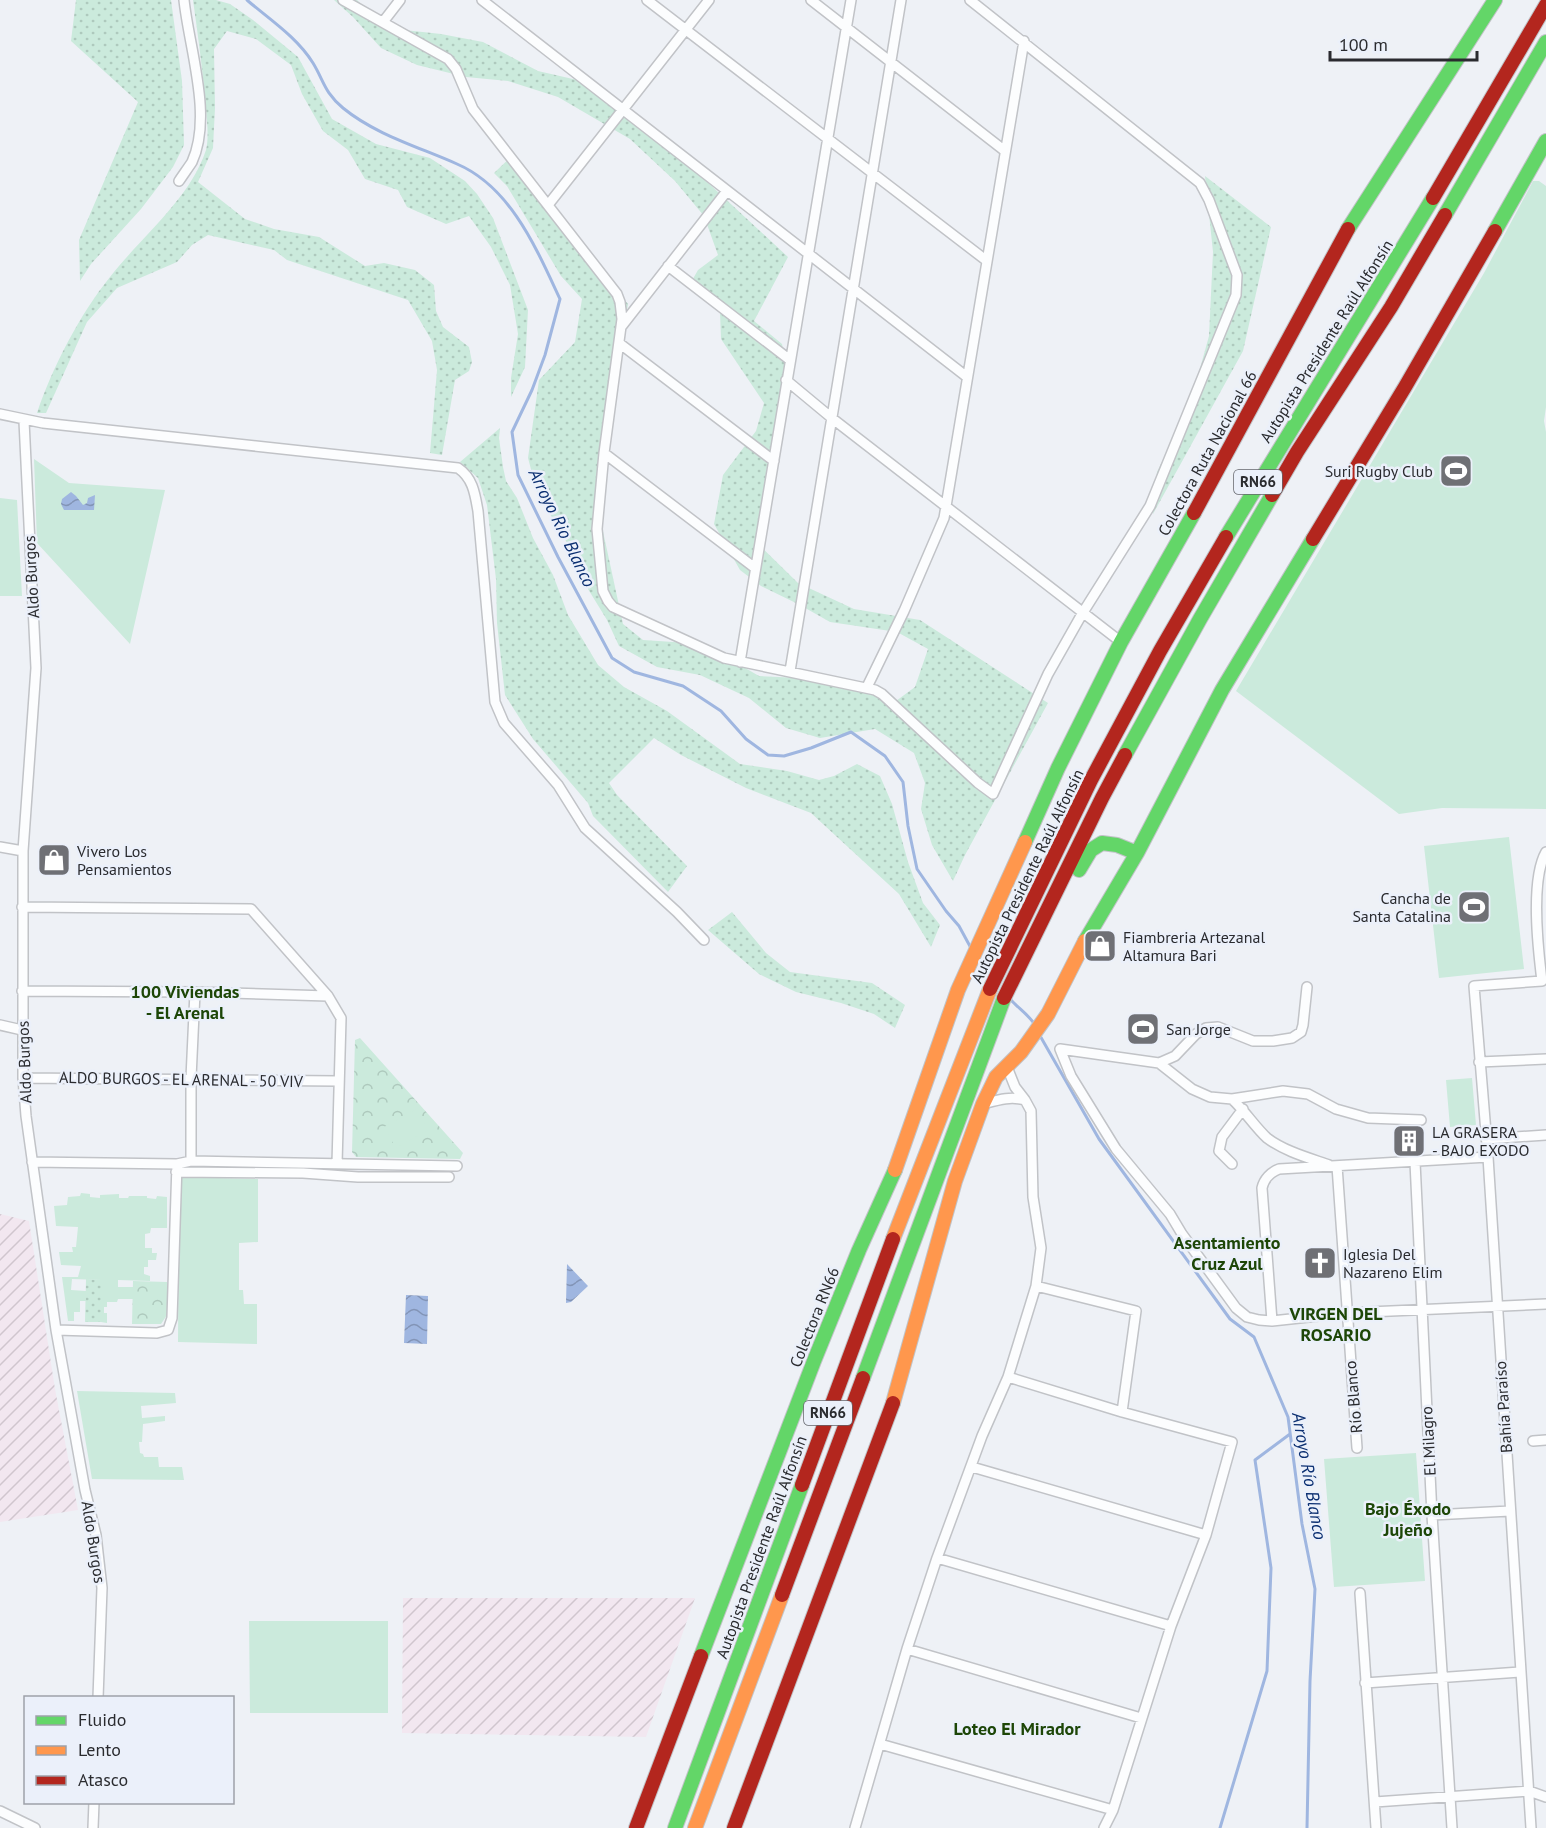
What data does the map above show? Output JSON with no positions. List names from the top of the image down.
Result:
{
  "streets": {
    "main road": [
      "Autopista Presidente Raúl Alfonsín",
      "Colectora Ruta Nacional 66",
      "RN66",
      "Colectora RN66"
    ],
    "street": [
      "Aldo Burgos",
      "ALDO BURGOS - EL ARENAL - 50 VIV",
      "Río Blanco",
      "Bahía Paraíso",
      "El Milagro"
    ]
  },
  "crossings": [
    ["Colectora Ruta Nacional 66", "Colectora RN66"],
    ["Aldo Burgos", "ALDO BURGOS - EL ARENAL - 50 VIV"]
  ],
  "districts": [
    "100 Viviendas - El Arenal",
    "Asentamiento Cruz Azul",
    "VIRGEN DEL ROSARIO",
    "Bajo Éxodo Jujeño",
    "Loteo El Mirador"
  ],
  "water": ["Arroyo Rio Blanco", "Arroyo Río Blanco"],
  "places": {
    "sports": ["Suri Rugby Club", "Cancha de Santa Catalina", "San Jorge"],
    "shop": ["Vivero Los Pensamientos", "Fiambreria Artezanal Altamura Bari"],
    "building": ["LA GRASERA - BAJO EXODO"],
    "church": ["Iglesia Del Nazareno Elim"]
  },
  "legend": ["Fluido", "Lento", "Atasco"],
  "scale_bar": "100 m"
}
